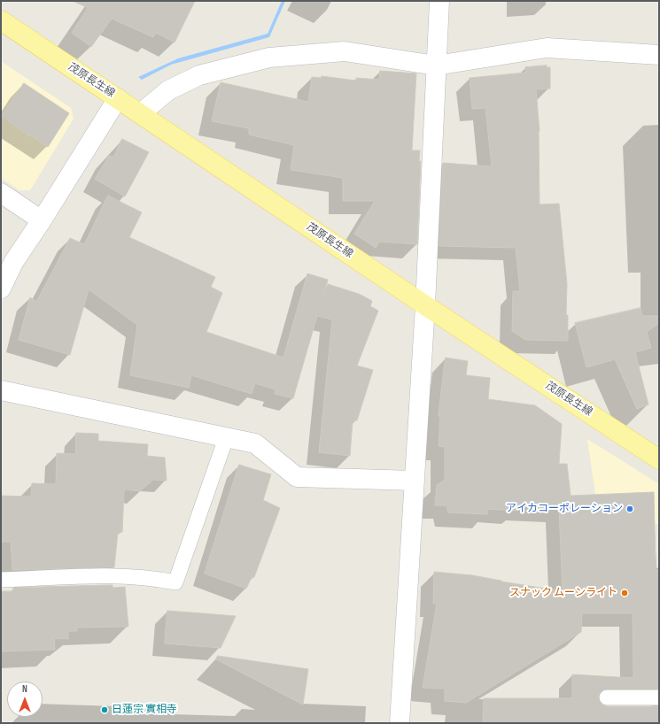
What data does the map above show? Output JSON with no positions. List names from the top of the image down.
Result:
{
  "streets": {
    "main road": ["茂原長生線"]
  },
  "places": ["アイカコーポレーション", "スナック ムーンライト", "日蓮宗 實相寺"],
  "north": "top"
}
